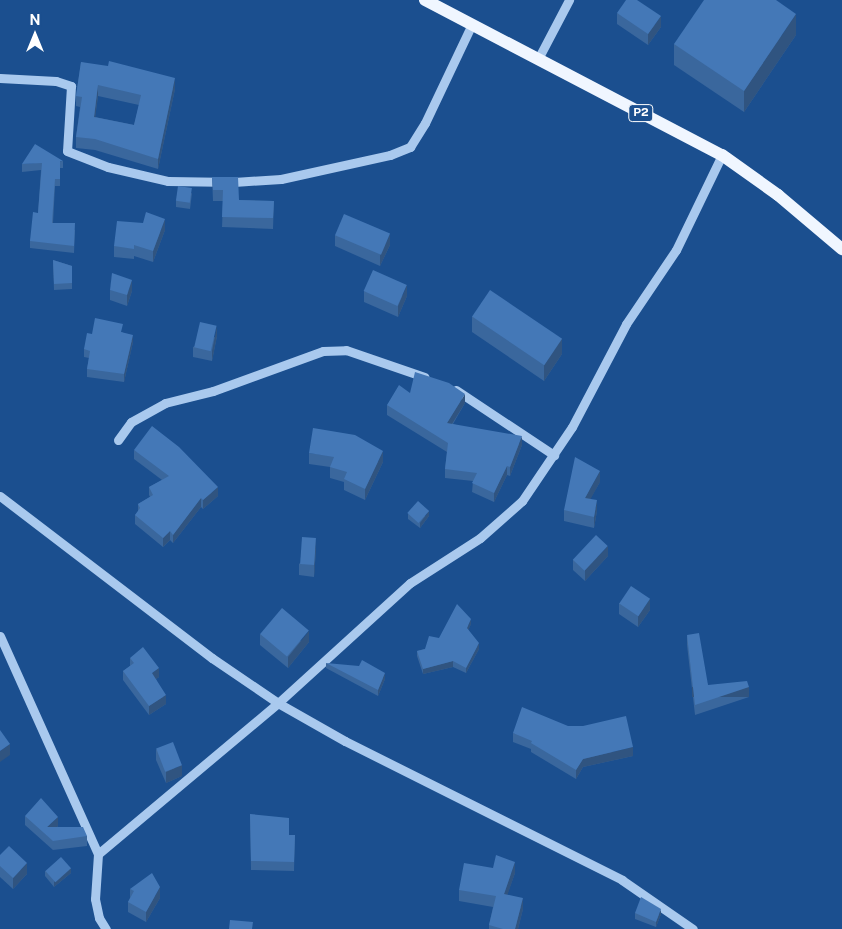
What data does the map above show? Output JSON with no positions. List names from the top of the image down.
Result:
{
  "streets": {
    "main road": ["P2"]
  },
  "north": "top"
}
